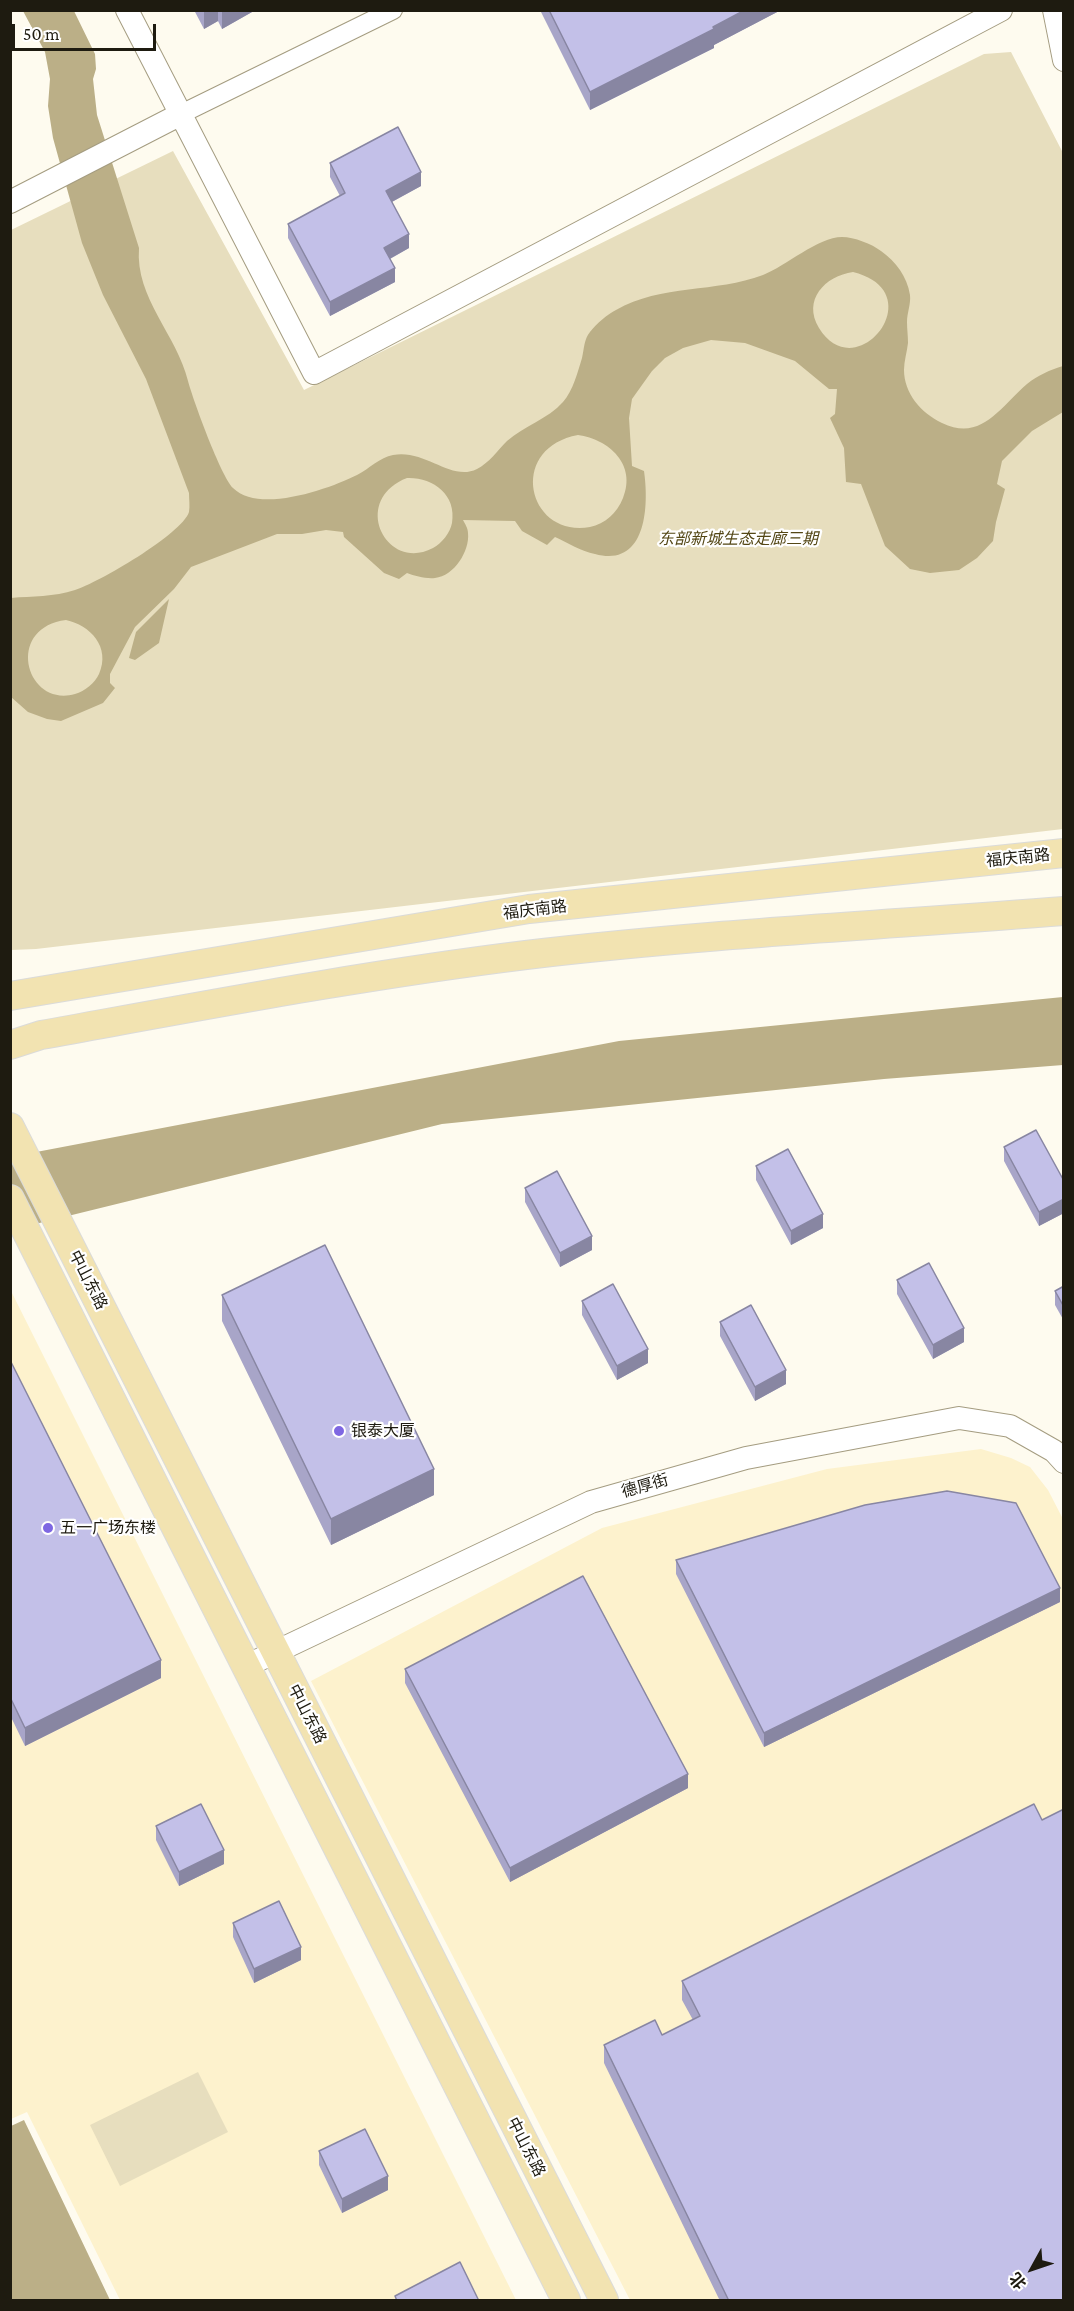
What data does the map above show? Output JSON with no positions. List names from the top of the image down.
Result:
{
  "streets": {
    "main road": ["福庆南路", "中山东路"],
    "street": ["德厚街"]
  },
  "crossings": [
    ["中山东路", "德厚街"]
  ],
  "parks": ["东部新城生态走廊三期"],
  "places": ["银泰大厦", "五一广场东楼"],
  "scale_bar": "50 m",
  "north": "bottom left"
}
